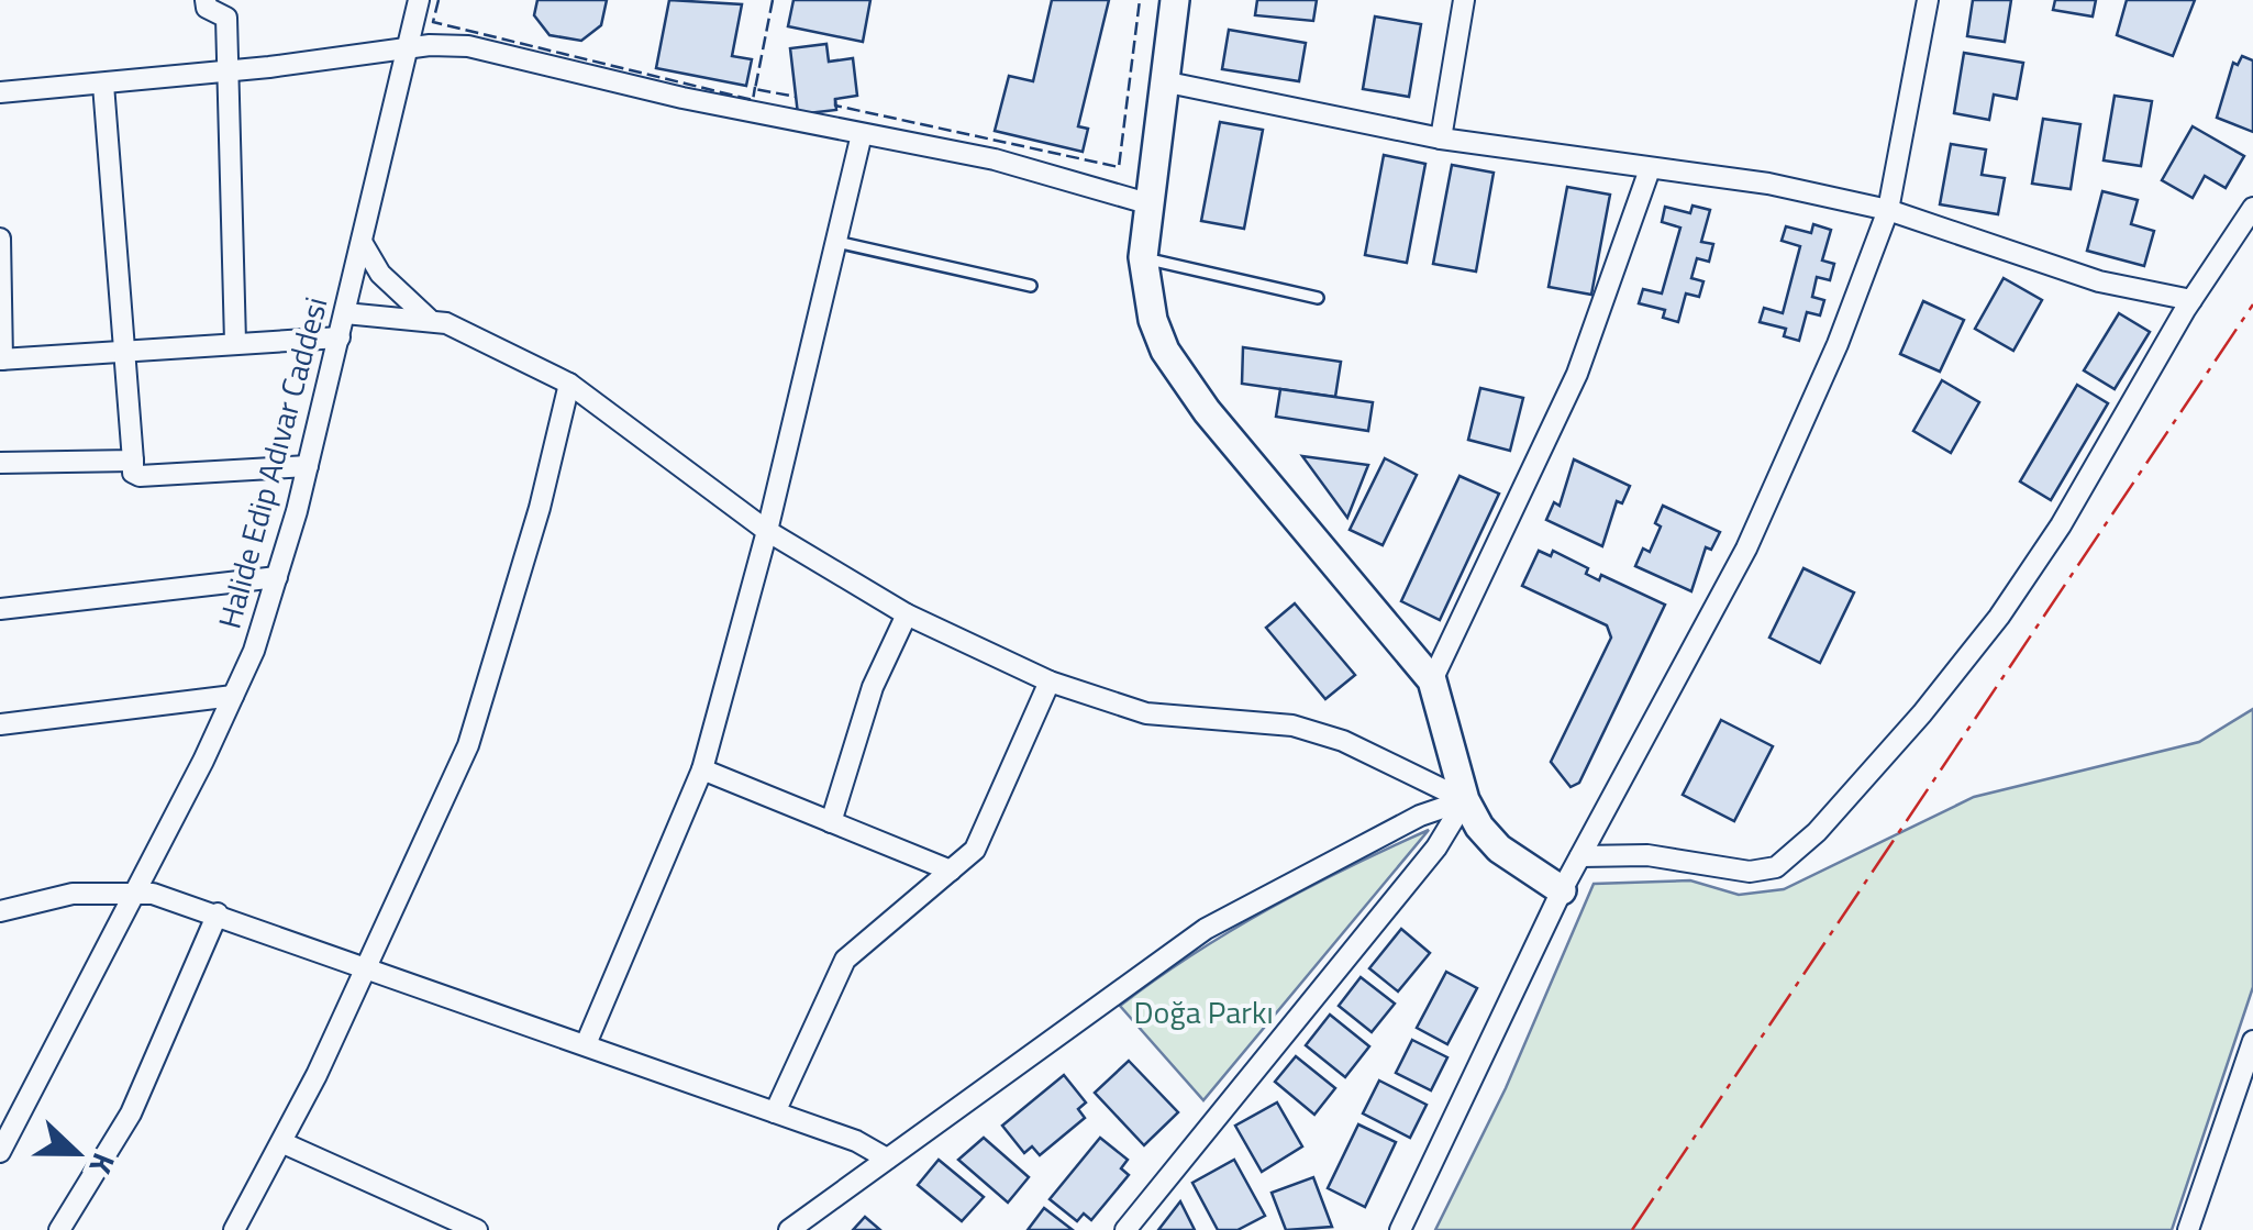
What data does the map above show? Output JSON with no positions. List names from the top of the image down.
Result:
{
  "streets": {
    "street": ["Halide Edip Adıvar Caddesi"]
  },
  "parks": ["Doğa Parkı"],
  "north": "right"
}
